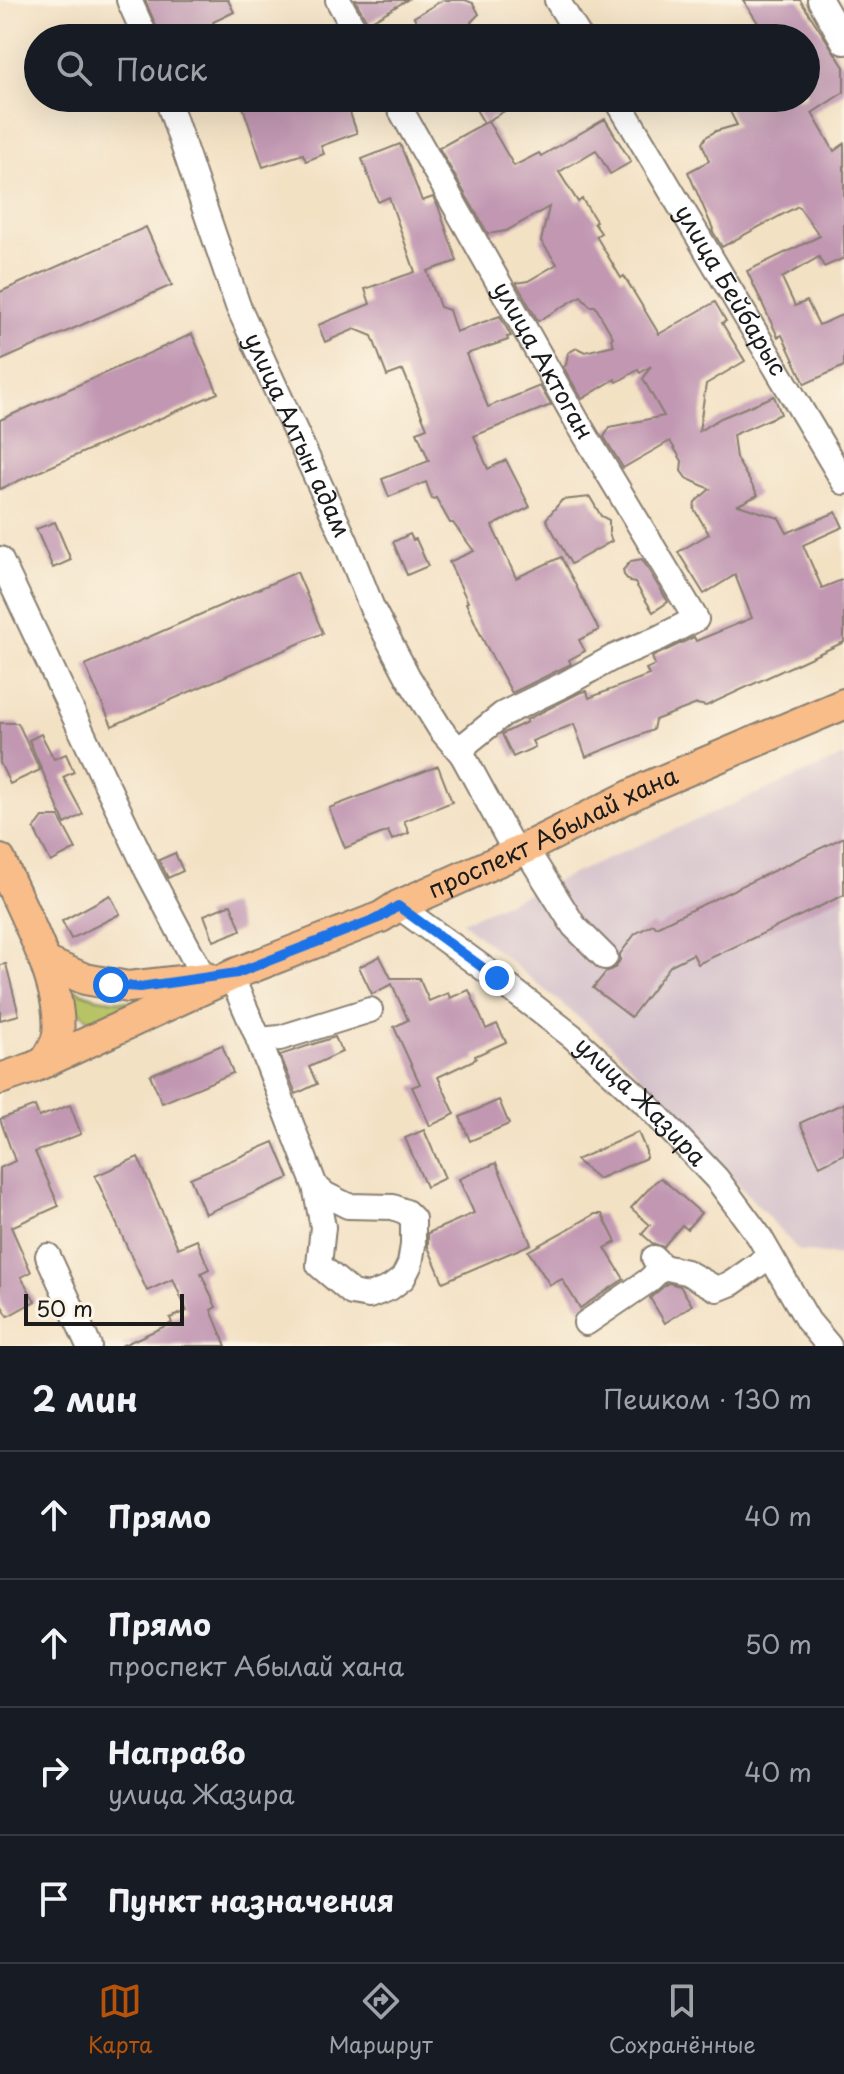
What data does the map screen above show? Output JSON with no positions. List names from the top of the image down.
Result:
{
  "streets": {
    "main road": ["проспект Абылай хана"],
    "street": [
      "улица Бейбарыс",
      "улица Актоган",
      "улица Алтын адам",
      "улица Жазира"
    ]
  },
  "crossings": [
    ["улица Актоган", "улица Алтын адам"],
    ["улица Алтын адам", "проспект Абылай хана"],
    ["проспект Абылай хана", "улица Жазира"]
  ],
  "scale_bar": "50 m",
  "page": {
    "search": "Поиск",
    "scale": "50 m",
    "heading": ["2 мин", "Пешком · 130 m"],
    "list": [
      ["Прямо", "40 m"],
      ["Прямо", "проспект Абылай хана", "50 m"],
      ["Направо", "улица Жазира", "40 m"],
      "Пункт назначения"
    ],
    "nav": ["Карта", "Маршрут", "Сохранённые"]
  }
}
